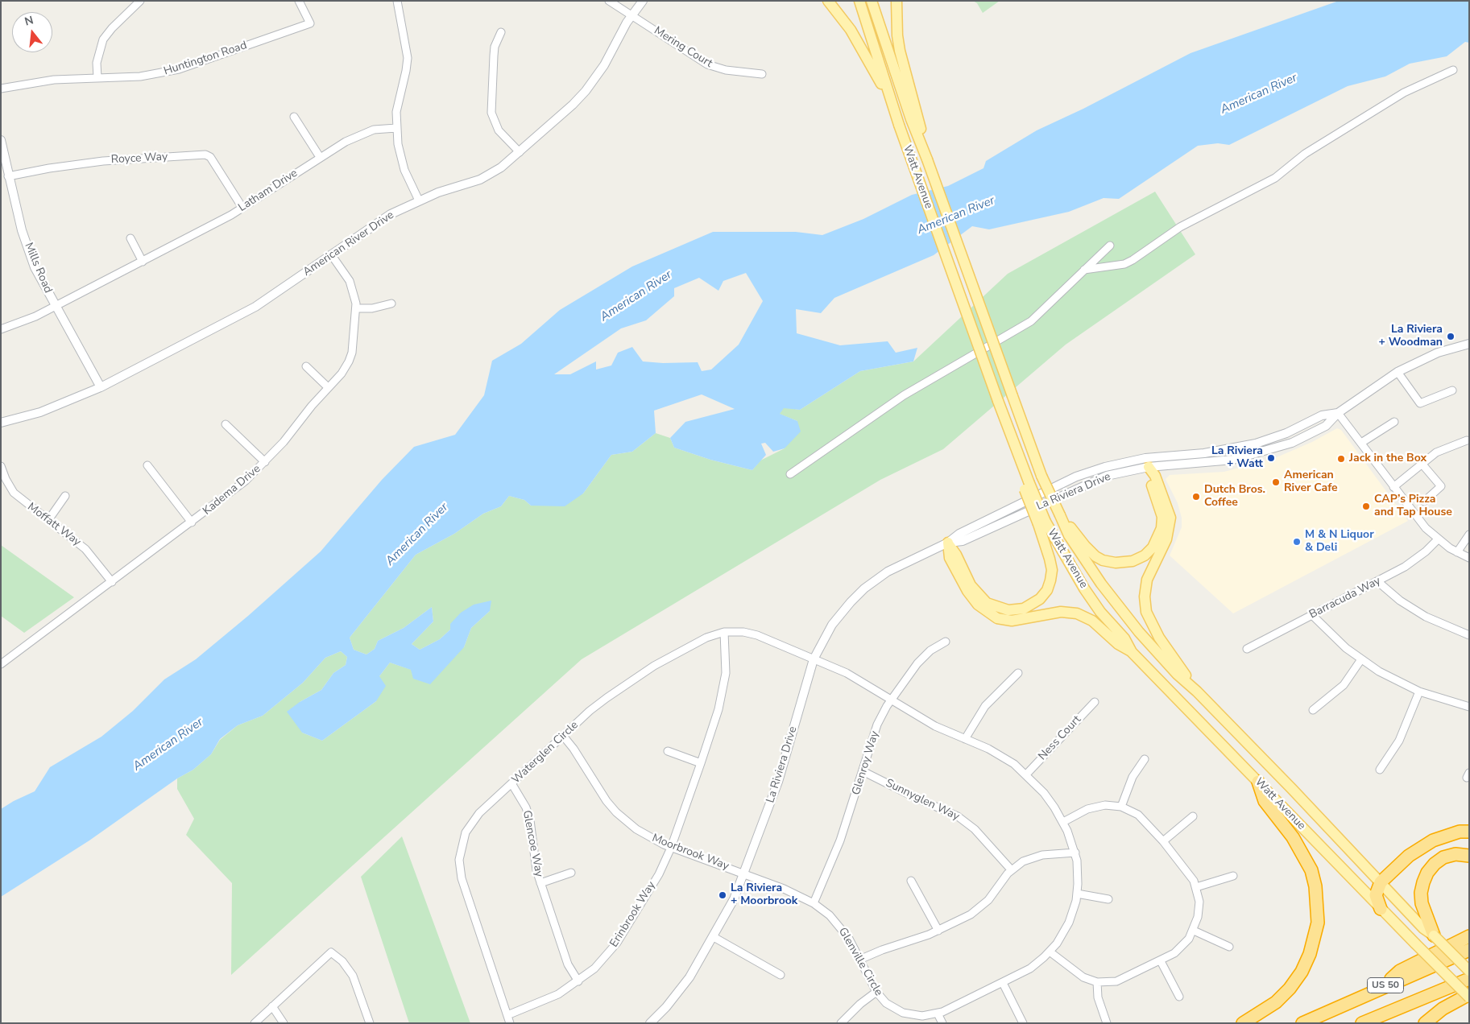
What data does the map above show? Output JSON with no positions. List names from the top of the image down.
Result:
{
  "streets": {
    "highway": ["US 50"],
    "main road": ["Watt Avenue"],
    "street": [
      "Mering Court",
      "Huntington Road",
      "Royce Way",
      "Latham Drive",
      "American River Drive",
      "Mills Road",
      "Kadema Drive",
      "La Riviera Drive",
      "Moffatt Way",
      "Barracuda Way",
      "Ness Court",
      "Waterglen Circle",
      "Glenroy Way",
      "Sunnyglen Way",
      "Glencoe Way",
      "Moorbrook Way",
      "Erinbrook Way",
      "Glenville Circle"
    ]
  },
  "crossings": [
    ["Mering Court", "American River Drive"],
    ["Royce Way", "Latham Drive"],
    ["Royce Way", "Mills Road"],
    ["Latham Drive", "Mills Road"],
    ["American River Drive", "Mills Road"],
    ["American River Drive", "Kadema Drive"],
    ["Kadema Drive", "Moffatt Way"],
    ["La Riviera Drive", "Waterglen Circle"],
    ["La Riviera Drive", "Moorbrook Way"],
    ["La Riviera Drive", "Glenville Circle"],
    ["Ness Court", "Glenville Circle"],
    ["Waterglen Circle", "Glencoe Way"],
    ["Waterglen Circle", "Moorbrook Way"],
    ["Waterglen Circle", "Erinbrook Way"],
    ["Waterglen Circle", "Glenville Circle"],
    ["Glenroy Way", "Sunnyglen Way"],
    ["Glenroy Way", "Glenville Circle"],
    ["Glencoe Way", "Erinbrook Way"],
    ["Moorbrook Way", "Erinbrook Way"],
    ["Moorbrook Way", "Glenville Circle"]
  ],
  "water": ["American River"],
  "places": [
    "La Riviera + Woodman",
    "La Riviera + Watt",
    "Jack in the Box",
    "American River Cafe",
    "Dutch Bros. Coffee",
    "CAP’s Pizza and Tap House",
    "M & N Liquor & Deli",
    "La Riviera + Moorbrook"
  ],
  "north": "top"
}
